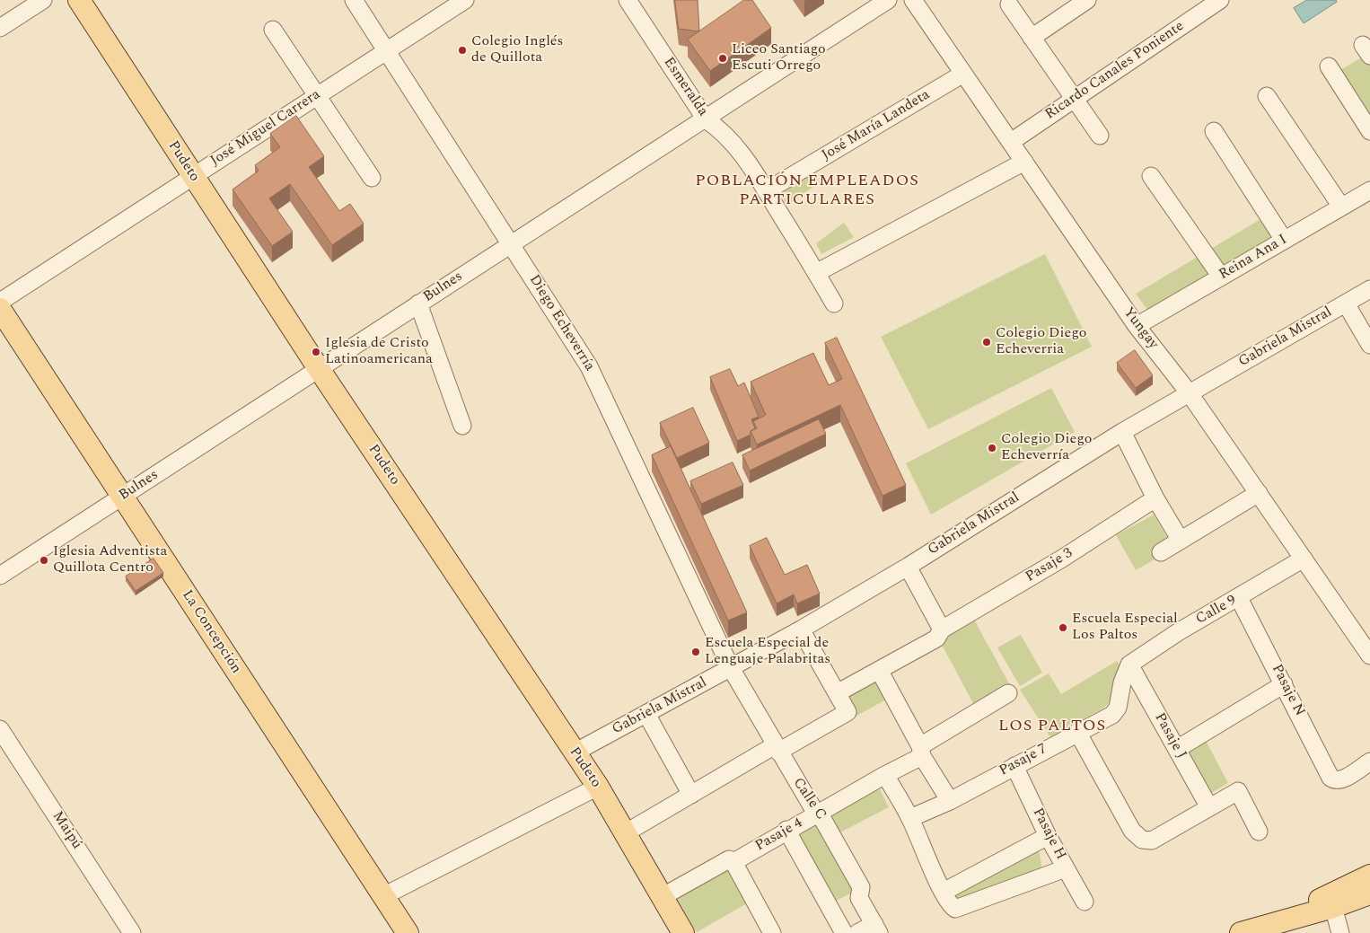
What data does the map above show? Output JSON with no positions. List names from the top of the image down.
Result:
{
  "streets": {
    "main road": ["Pudeto", "La Concepción"],
    "street": [
      "Ricardo Canales Poniente",
      "Esmeralda",
      "José María Landeta",
      "José Miguel Carrera",
      "Reina Ana I",
      "Bulnes",
      "Diego Echeverría",
      "Yungay",
      "Gabriela Mistral",
      "Pasaje 3",
      "Calle 9",
      "Pasaje N",
      "Pasaje J",
      "Pasaje 7",
      "Calle C",
      "Maipú",
      "Pasaje H",
      "Pasaje 4"
    ]
  },
  "crossings": [
    ["Ricardo Canales Poniente", "Yungay"],
    ["Esmeralda", "José María Landeta"],
    ["Esmeralda", "Bulnes"],
    ["José María Landeta", "Yungay"],
    ["José Miguel Carrera", "Pudeto"],
    ["José Miguel Carrera", "Diego Echeverría"],
    ["Pudeto", "Bulnes"],
    ["Pudeto", "Gabriela Mistral"],
    ["Pudeto", "Pasaje 4"],
    ["Reina Ana I", "Yungay"],
    ["Bulnes", "Diego Echeverría"],
    ["Bulnes", "La Concepción"],
    ["Diego Echeverría", "Gabriela Mistral"],
    ["Diego Echeverría", "Calle C"],
    ["Yungay", "Gabriela Mistral"],
    ["Yungay", "Calle 9"],
    ["Gabriela Mistral", "Calle C"],
    ["Calle 9", "Pasaje N"],
    ["Calle 9", "Pasaje J"],
    ["Calle 9", "Pasaje 7"],
    ["Pasaje J", "Pasaje 7"],
    ["Pasaje 7", "Pasaje H"],
    ["Calle C", "Pasaje 4"]
  ],
  "districts": ["POBLACIÓN EMPLEADOS PARTICULARES", "LOS PALTOS"],
  "places": [
    "Colegio Inglés de Quillota",
    "Liceo Santiago Escuti Orrego",
    "Colegio Diego Echeverria",
    "Iglesia de Cristo Latinoamericana",
    "Colegio Diego Echeverría",
    "Iglesia Adventista Quillota Centro",
    "Escuela Especial Los Paltos",
    "Escuela Especial de Lenguaje Palabritas"
  ]
}
